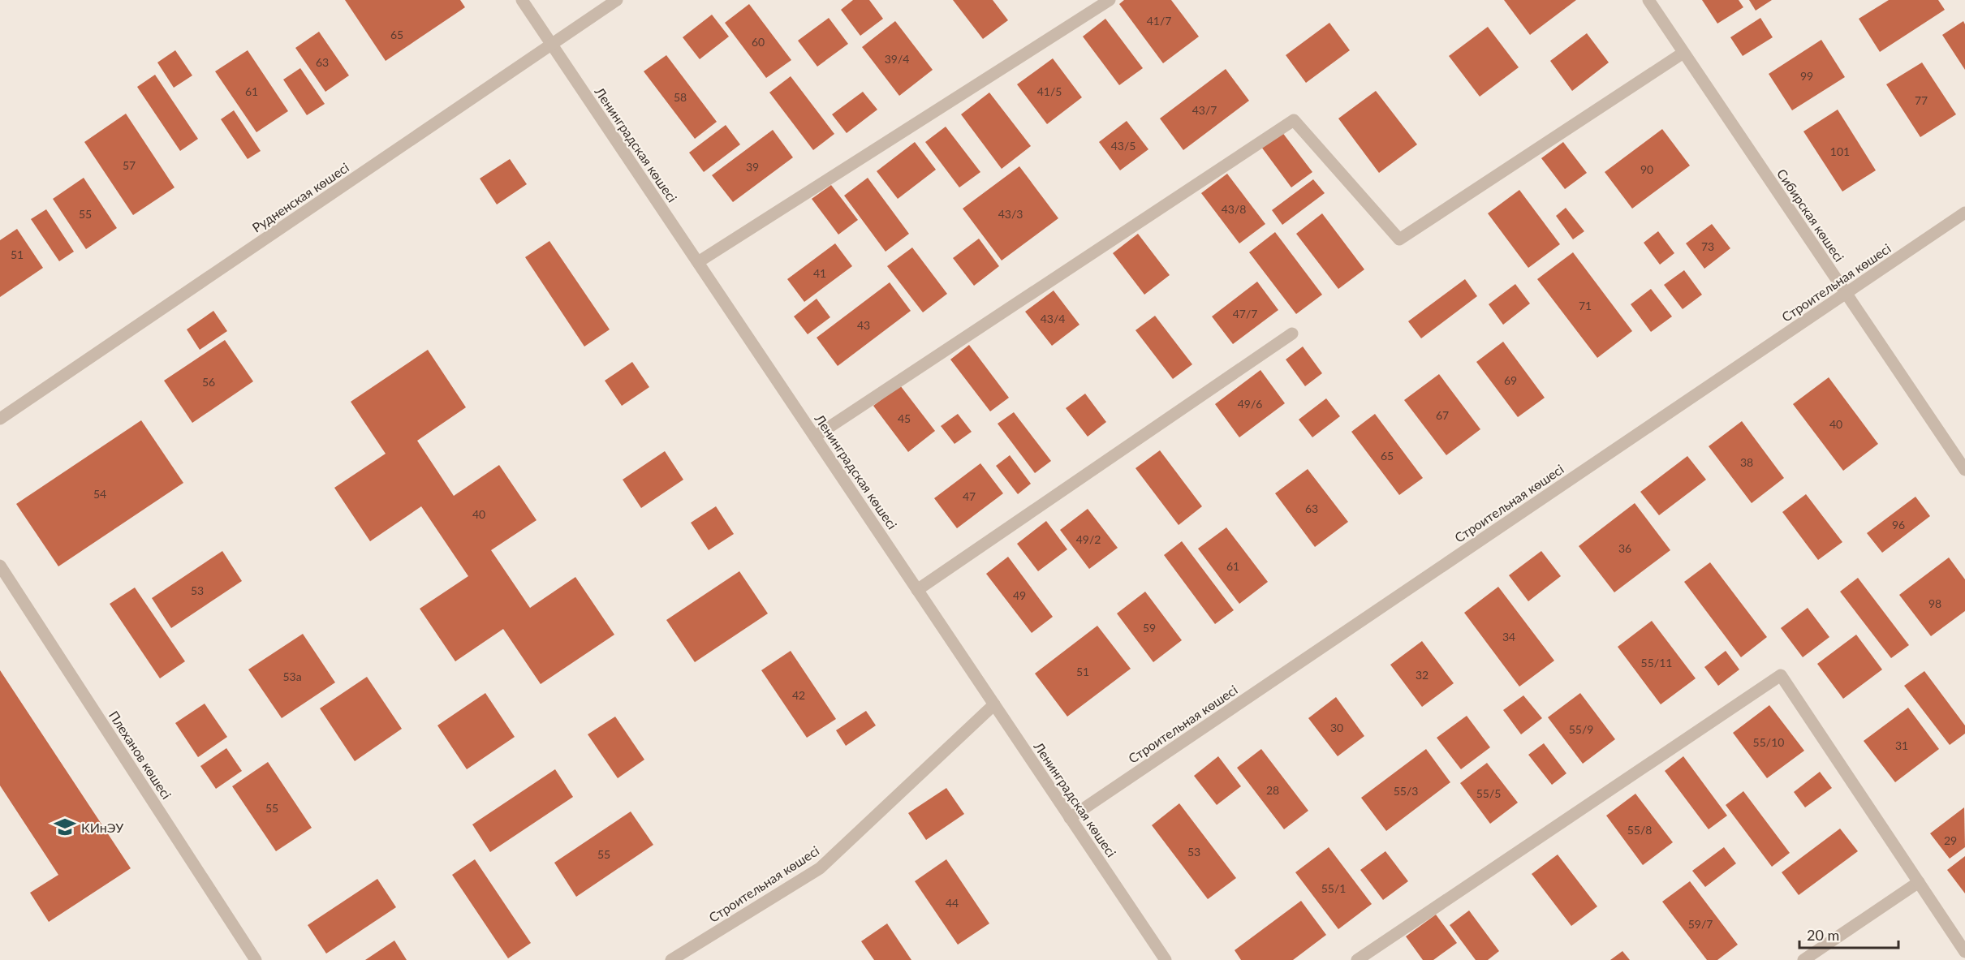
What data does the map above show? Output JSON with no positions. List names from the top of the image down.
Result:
{
  "streets": {
    "street": [
      "Ленинградская көшесі",
      "Рудненская көшесі",
      "Сибирская көшесі",
      "Строительная көшесі",
      "Плеханов көшесі"
    ]
  },
  "crossings": [
    ["Ленинградская көшесі", "Рудненская көшесі"],
    ["Ленинградская көшесі", "Строительная көшесі"],
    ["Сибирская көшесі", "Строительная көшесі"]
  ],
  "places": {
    "school or university": ["КИнЭУ"]
  },
  "house_numbers": [
    "41/7",
    "65",
    "60",
    "39/4",
    "63",
    "99",
    "61",
    "41/5",
    "58",
    "77",
    "43/7",
    "43/5",
    "101",
    "57",
    "39",
    "90",
    "43/8",
    "55",
    "43/3",
    "73",
    "51",
    "41",
    "71",
    "47/7",
    "43/4",
    "43",
    "69",
    "56",
    "49/6",
    "67",
    "45",
    "40",
    "65",
    "38",
    "54",
    "47",
    "63",
    "40",
    "96",
    "49/2",
    "36",
    "61",
    "53",
    "49",
    "98",
    "59",
    "34",
    "55/11",
    "51",
    "32",
    "53а",
    "42",
    "30",
    "55/9",
    "55/10",
    "31",
    "28",
    "55/3",
    "55/5",
    "55",
    "55/8",
    "29",
    "53",
    "55",
    "55/1",
    "44",
    "59/7"
  ],
  "scale_bar": "20 m"
}
